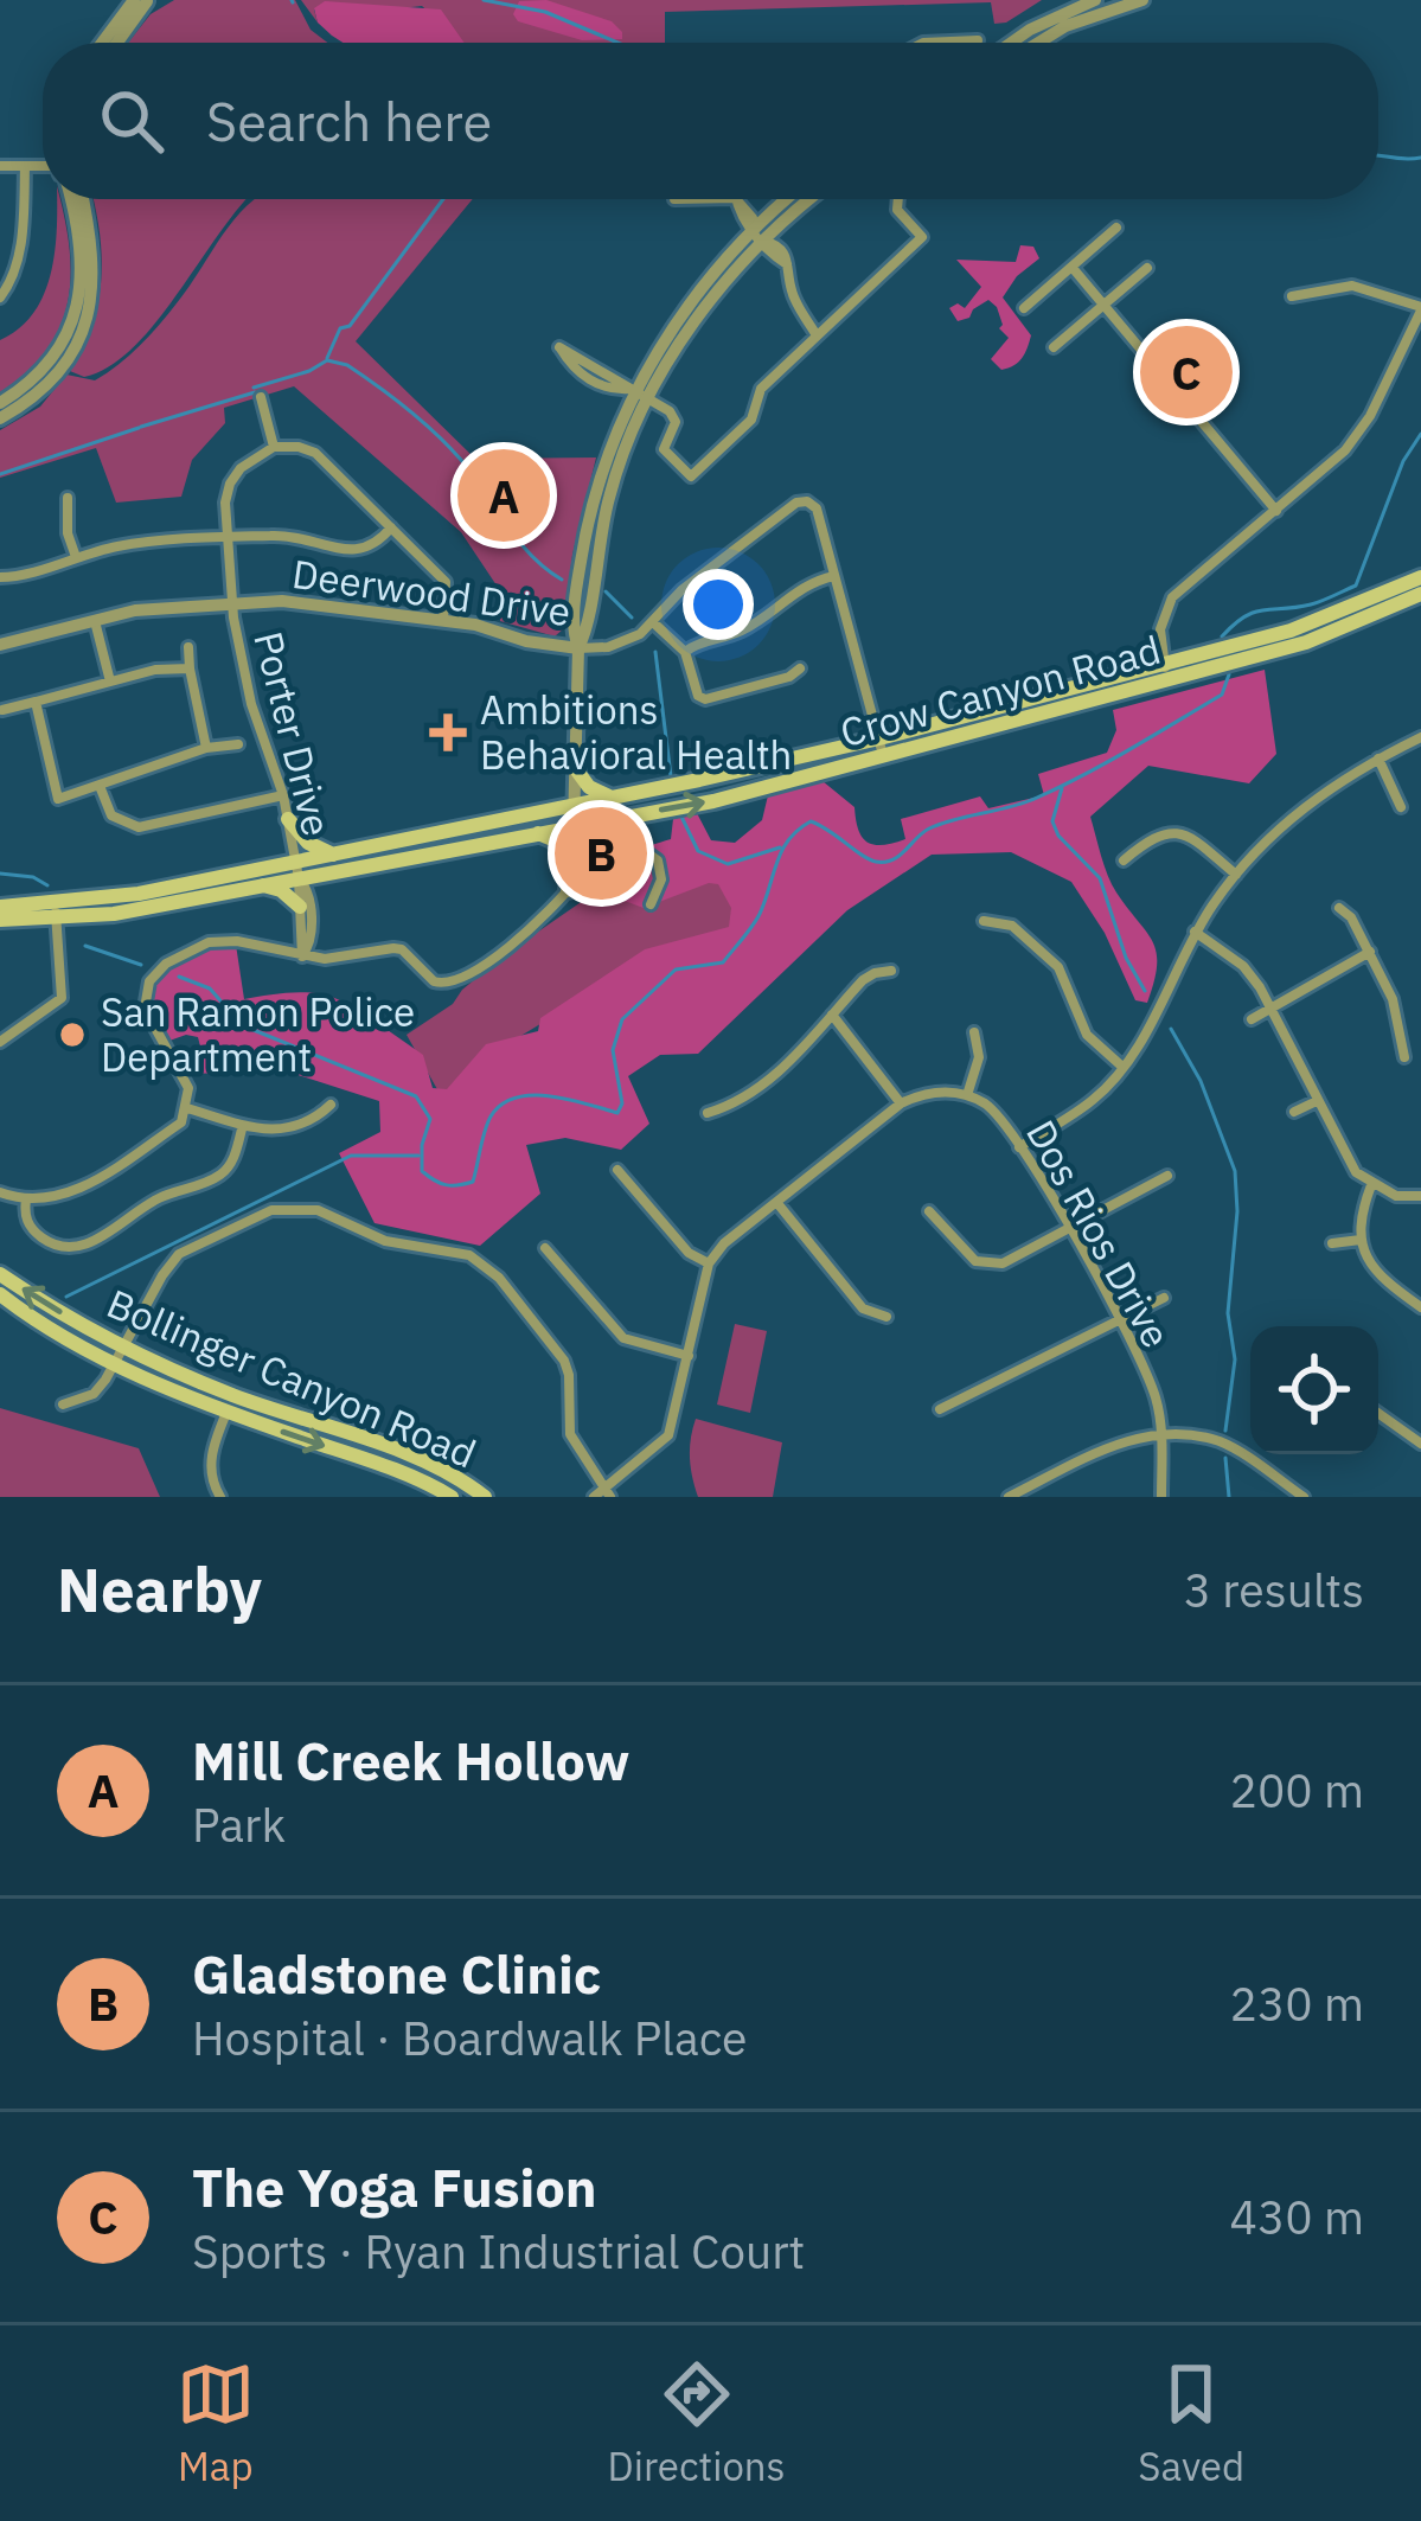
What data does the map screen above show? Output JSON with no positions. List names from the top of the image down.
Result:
{
  "streets": {
    "main road": ["Crow Canyon Road", "Bollinger Canyon Road"],
    "street": ["Deerwood Drive", "Porter Drive", "Dos Rios Drive"]
  },
  "crossings": [
    ["Deerwood Drive", "Porter Drive"],
    ["Crow Canyon Road", "Porter Drive"]
  ],
  "places": {
    "health": ["Ambitions Behavioral Health"],
    "other": ["San Ramon Police Department"]
  },
  "page": {
    "search": "Search here",
    "pins": ["C", "A", "B"],
    "heading": ["Nearby", "3 results"],
    "list": [
      {
        "mark": "A",
        "name": "Mill Creek Hollow",
        "note": "Park",
        "value": "200 m"
      },
      {
        "mark": "B",
        "name": "Gladstone Clinic",
        "note": "Hospital · Boardwalk Place",
        "value": "230 m"
      },
      {
        "mark": "C",
        "name": "The Yoga Fusion",
        "note": "Sports · Ryan Industrial Court",
        "value": "430 m"
      }
    ],
    "nav": ["Map", "Directions", "Saved"]
  }
}
